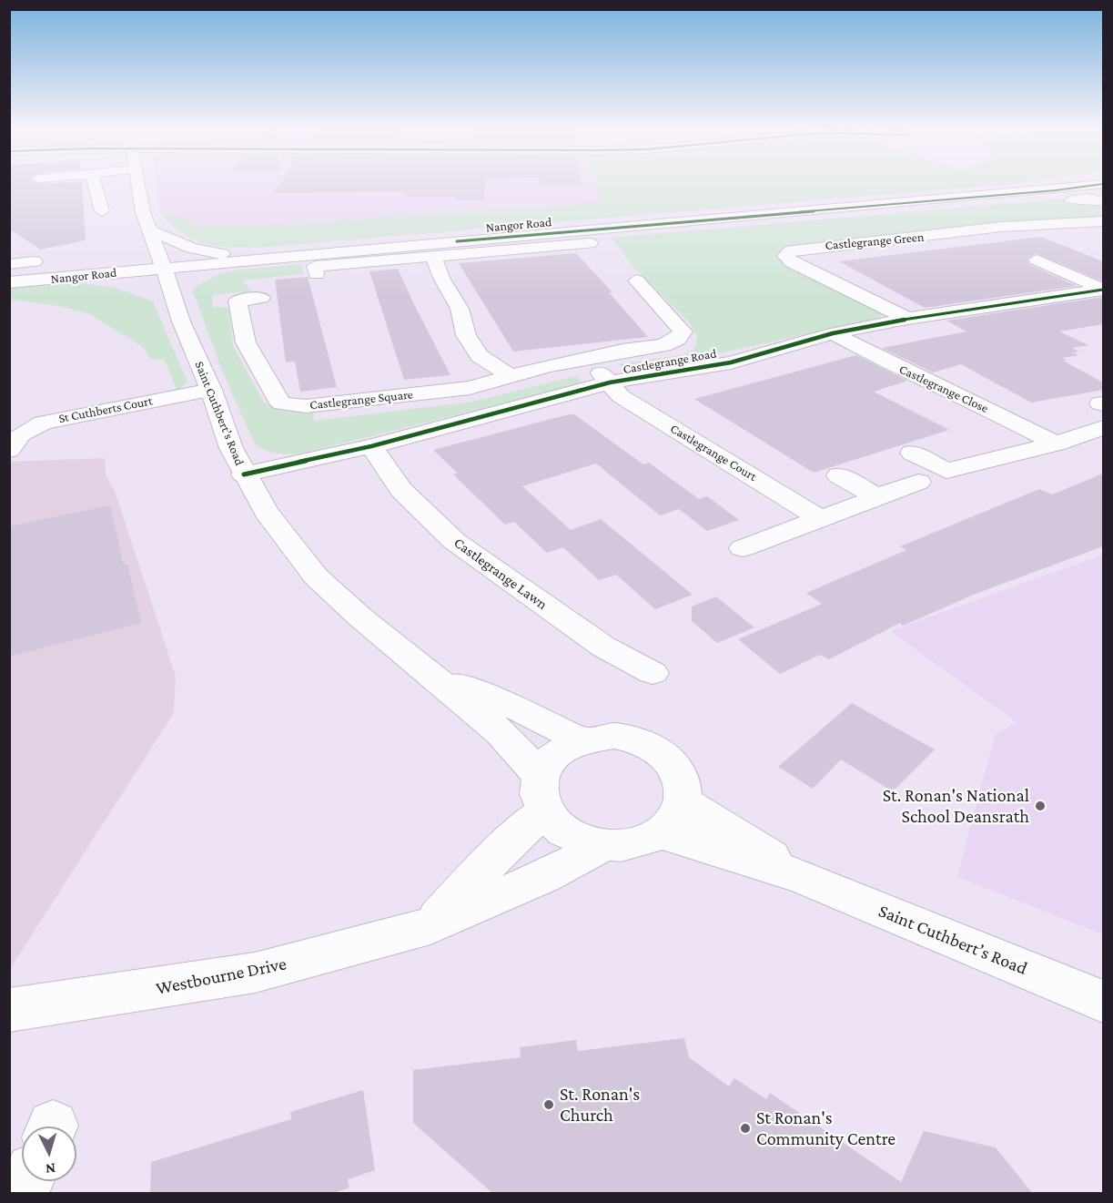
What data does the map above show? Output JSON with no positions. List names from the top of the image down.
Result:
{
  "streets": {
    "street": [
      "Nangor Road",
      "Castlegrange Green",
      "Castlegrange Road",
      "Castlegrange Close",
      "Castlegrange Square",
      "St Cuthberts Court",
      "Saint Cuthbert’s Road",
      "Castlegrange Court",
      "Castlegrange Lawn",
      "Westbourne Drive"
    ]
  },
  "crossings": [
    ["Nangor Road", "Saint Cuthbert’s Road"],
    ["Castlegrange Green", "Castlegrange Road"],
    ["Castlegrange Road", "Castlegrange Close"],
    ["Castlegrange Road", "Saint Cuthbert’s Road"],
    ["Castlegrange Road", "Castlegrange Court"],
    ["Castlegrange Road", "Castlegrange Lawn"],
    ["St Cuthberts Court", "Saint Cuthbert’s Road"],
    ["Saint Cuthbert’s Road", "Westbourne Drive"]
  ],
  "places": ["St. Ronan's National School Deansrath", "St. Ronan's Church", "St Ronan's Community Centre"],
  "north": "bottom"
}
